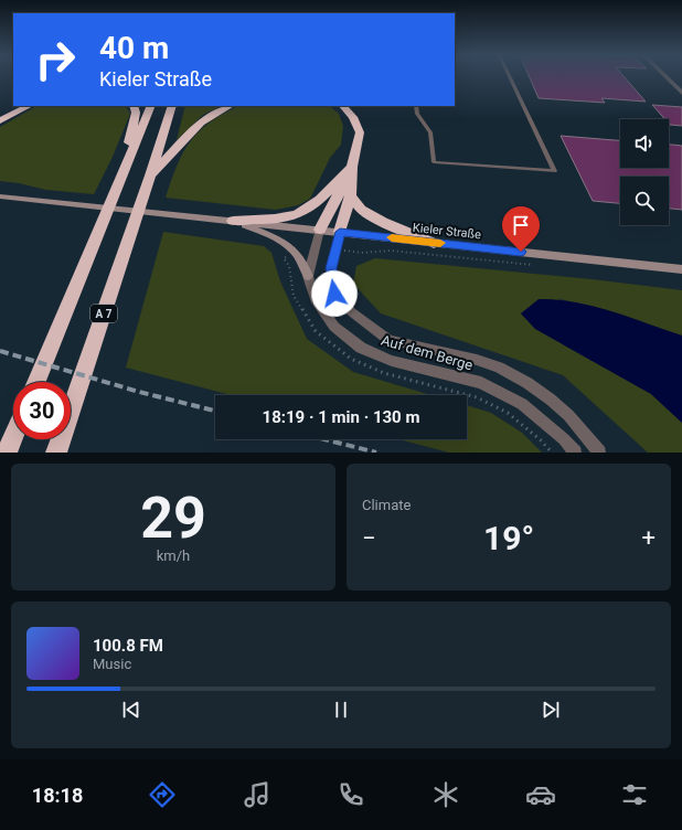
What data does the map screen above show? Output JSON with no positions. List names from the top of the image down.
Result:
{
  "streets": {
    "highway": ["A 7"],
    "main road": ["Kieler Straße"],
    "street": ["Auf dem Berge"]
  },
  "crossings": [
    ["Kieler Straße", "Auf dem Berge"]
  ],
  "page": {
    "turn": ["40 m", "Kieler Straße"],
    "limit": "30",
    "trip": "18:19 · 1 min · 130 m",
    "tile": [
      ["29", "km/h"],
      "Climate"
    ],
    "heat": ["−", "19°", "+"],
    "song": ["100.8 FM", "Music"],
    "tabs": "18:18"
  }
}
